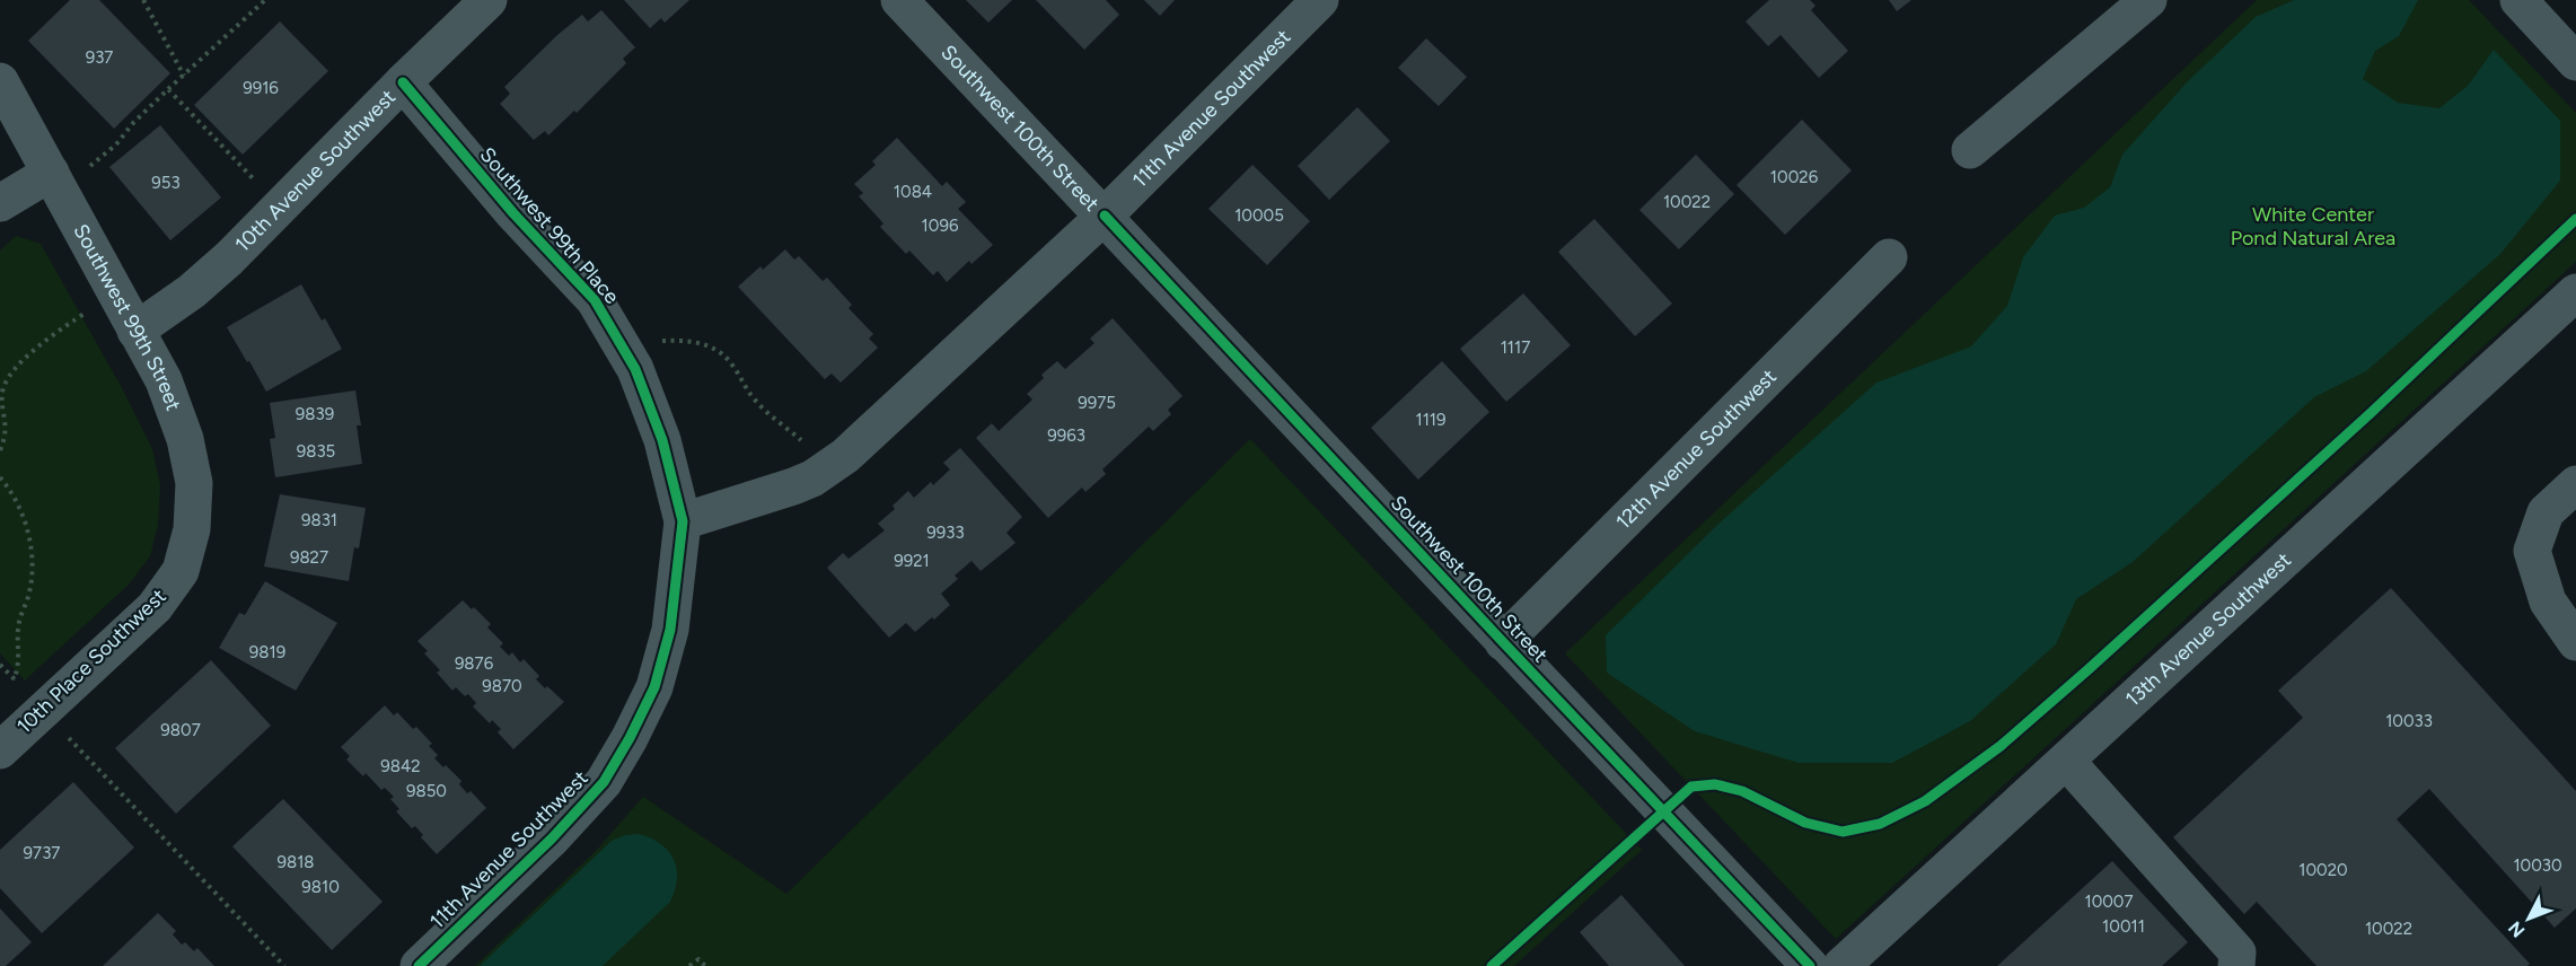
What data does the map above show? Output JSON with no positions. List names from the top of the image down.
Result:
{
  "streets": {
    "street": [
      "11th Avenue Southwest",
      "Southwest 100th Street",
      "10th Avenue Southwest",
      "Southwest 99th Place",
      "Southwest 99th Street",
      "12th Avenue Southwest",
      "13th Avenue Southwest",
      "10th Place Southwest"
    ]
  },
  "crossings": [
    ["11th Avenue Southwest", "Southwest 100th Street"],
    ["11th Avenue Southwest", "Southwest 99th Place"],
    ["Southwest 100th Street", "12th Avenue Southwest"],
    ["10th Avenue Southwest", "Southwest 99th Place"],
    ["10th Avenue Southwest", "Southwest 99th Street"],
    ["Southwest 99th Street", "10th Place Southwest"]
  ],
  "parks": ["White Center Pond Natural Area"],
  "house_numbers": [
    "937",
    "9916",
    "10026",
    "953",
    "1084",
    "10022",
    "10005",
    "1096",
    "1117",
    "9975",
    "9839",
    "1119",
    "9963",
    "9835",
    "9831",
    "9933",
    "9827",
    "9921",
    "9819",
    "9876",
    "9870",
    "10033",
    "9807",
    "9842",
    "9850",
    "9737",
    "9818",
    "10030",
    "10020",
    "9810",
    "10007",
    "10011",
    "10022"
  ],
  "north": "bottom left"
}
